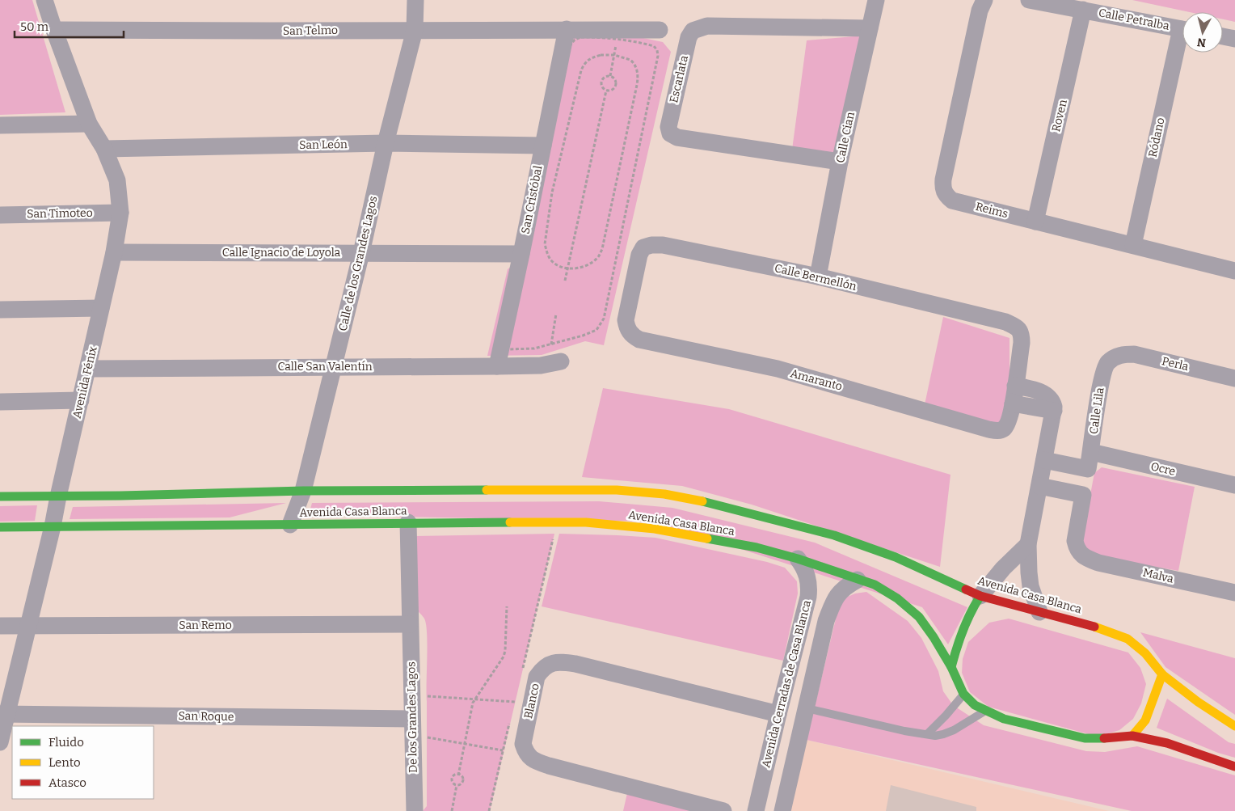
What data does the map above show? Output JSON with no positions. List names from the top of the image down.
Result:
{
  "streets": {
    "street": [
      "Calle Petralba",
      "San Telmo",
      "Escarlata",
      "Roven",
      "Calle Cian",
      "Ródano",
      "San León",
      "San Cristóbal",
      "Reims",
      "San Timoteo",
      "Calle Ignacio de Loyola",
      "Calle de los Grandes Lagos",
      "Calle Bermellón",
      "Perla",
      "Calle San Valentín",
      "Amaranto",
      "Avenida Fénix",
      "Calle Lila",
      "Ocre",
      "Avenida Casa Blanca",
      "Malva",
      "San Remo",
      "Avenida Cerradas de Casa Blanca",
      "Blanco",
      "San Roque",
      "De los Grandes Lagos"
    ]
  },
  "crossings": [
    ["Calle Petralba", "Roven"],
    ["San Telmo", "San Cristóbal"],
    ["San Telmo", "Calle de los Grandes Lagos"],
    ["San Telmo", "Avenida Fénix"],
    ["Escarlata", "Calle Cian"],
    ["Roven", "Reims"],
    ["Calle Cian", "Calle Bermellón"],
    ["Ródano", "Reims"],
    ["San León", "San Cristóbal"],
    ["San León", "Calle de los Grandes Lagos"],
    ["San León", "Avenida Fénix"],
    ["San Cristóbal", "Calle Ignacio de Loyola"],
    ["San Cristóbal", "Calle San Valentín"],
    ["San Timoteo", "Avenida Fénix"],
    ["Calle Ignacio de Loyola", "Calle de los Grandes Lagos"],
    ["Calle Ignacio de Loyola", "Avenida Fénix"],
    ["Calle de los Grandes Lagos", "Calle San Valentín"],
    ["Calle de los Grandes Lagos", "Avenida Casa Blanca"],
    ["Calle Bermellón", "Amaranto"],
    ["Perla", "Calle Lila"],
    ["Calle San Valentín", "Avenida Fénix"],
    ["Avenida Fénix", "Avenida Casa Blanca"],
    ["Avenida Fénix", "San Remo"],
    ["Avenida Fénix", "San Roque"],
    ["Calle Lila", "Ocre"],
    ["Avenida Casa Blanca", "Avenida Cerradas de Casa Blanca"],
    ["Avenida Casa Blanca", "De los Grandes Lagos"],
    ["San Remo", "De los Grandes Lagos"],
    ["Avenida Cerradas de Casa Blanca", "Blanco"],
    ["San Roque", "De los Grandes Lagos"]
  ],
  "legend": ["Fluido", "Lento", "Atasco"],
  "scale_bar": "50 m",
  "north": "bottom"
}
